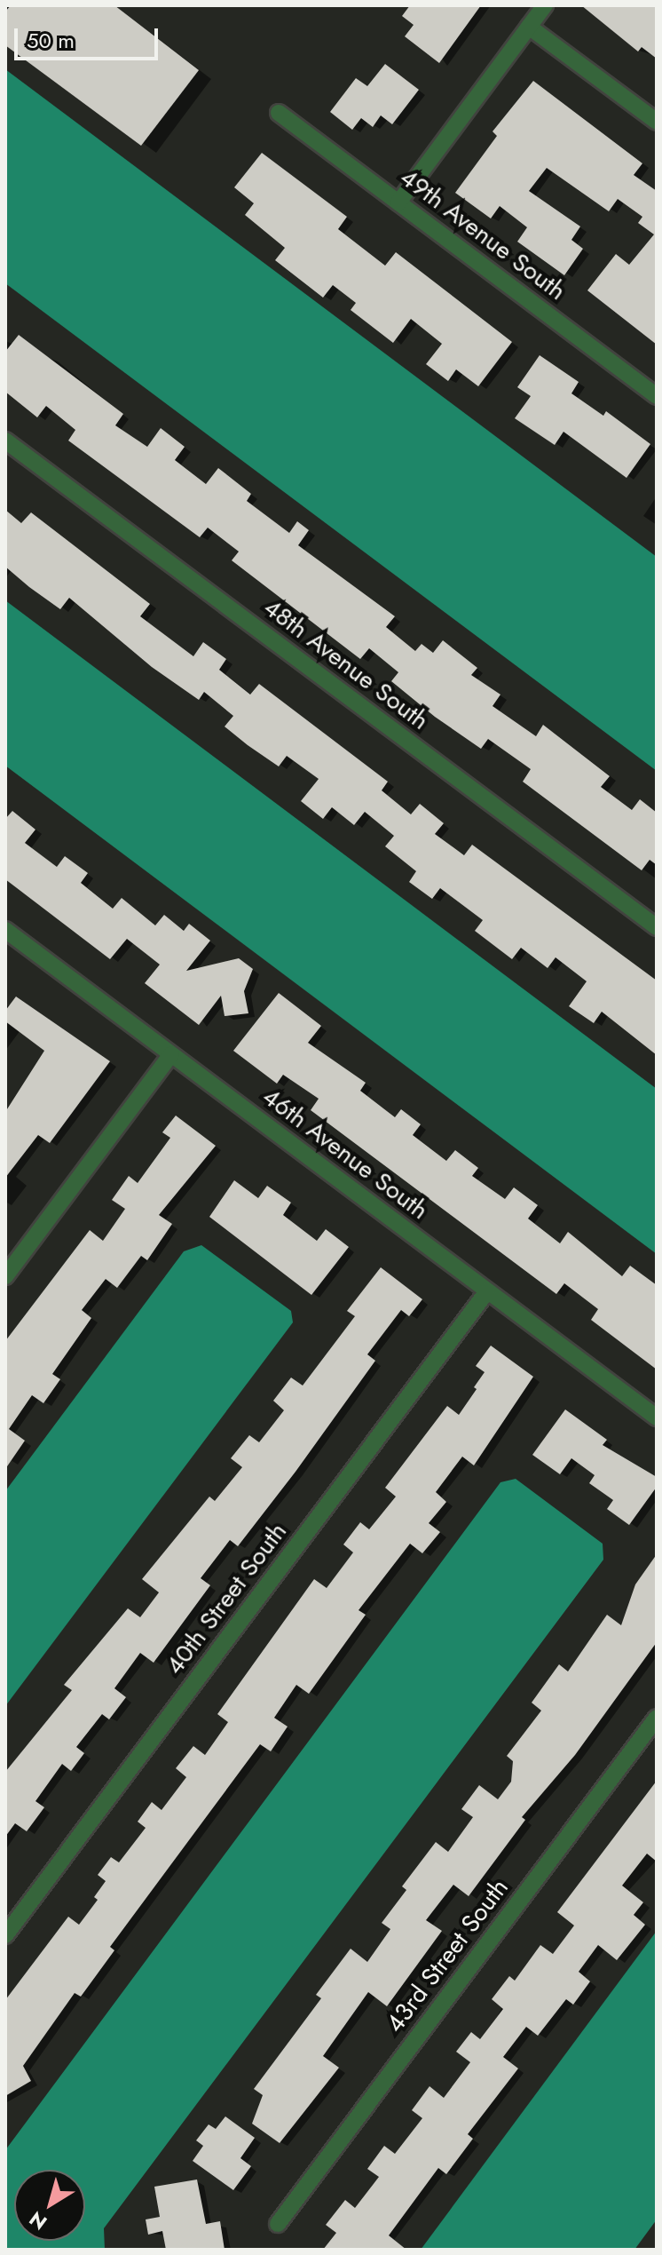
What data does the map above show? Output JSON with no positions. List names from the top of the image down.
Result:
{
  "streets": {
    "street": [
      "49th Avenue South",
      "48th Avenue South",
      "46th Avenue South",
      "40th Street South",
      "43rd Street South"
    ]
  },
  "crossings": [
    ["46th Avenue South", "40th Street South"]
  ],
  "scale_bar": "50 m",
  "north": "bottom left"
}
